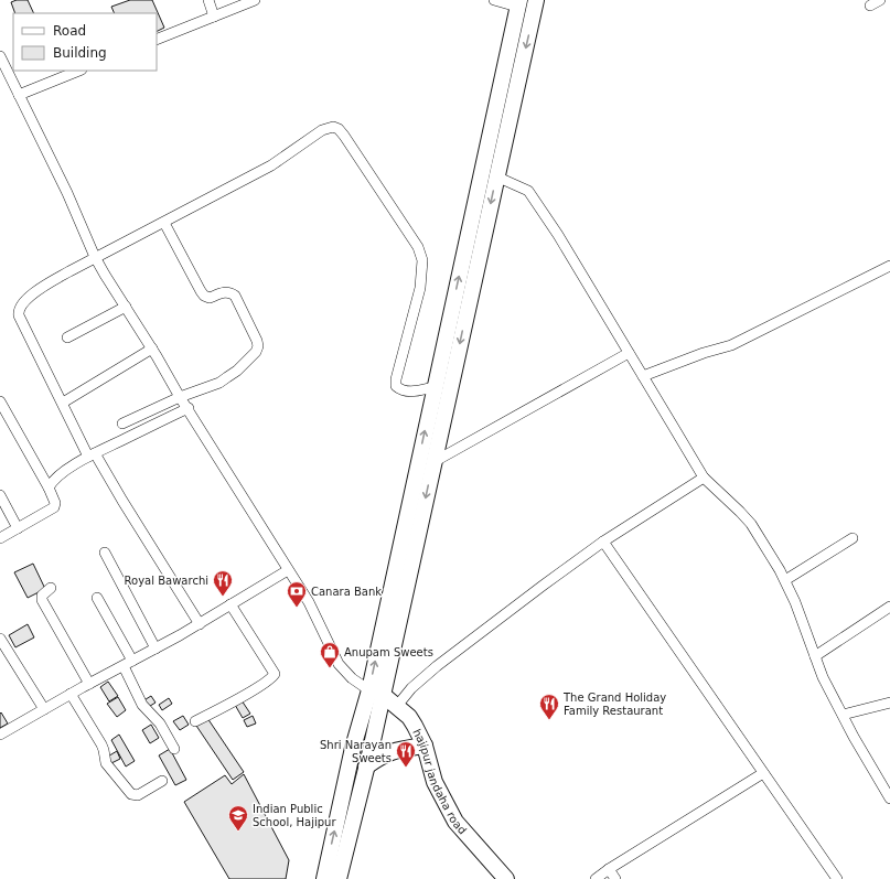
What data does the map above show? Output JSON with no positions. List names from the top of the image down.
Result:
{
  "streets": {
    "highway": ["hajipur jandaha road"]
  },
  "places": {
    "restaurant": ["Royal Bawarchi", "The Grand Holiday Family Restaurant", "Shri Narayan Sweets"],
    "bank": ["Canara Bank"],
    "shop": ["Anupam Sweets"],
    "school or university": ["Indian Public School, Hajipur"]
  },
  "legend": ["Road", "Building"]
}
